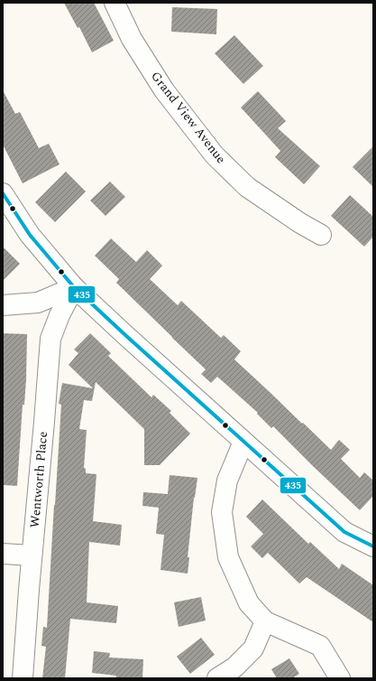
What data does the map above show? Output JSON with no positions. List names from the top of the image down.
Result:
{
  "streets": {
    "street": ["Grand View Avenue", "Wentworth Place"]
  },
  "lines": ["transit line 435"]
}
